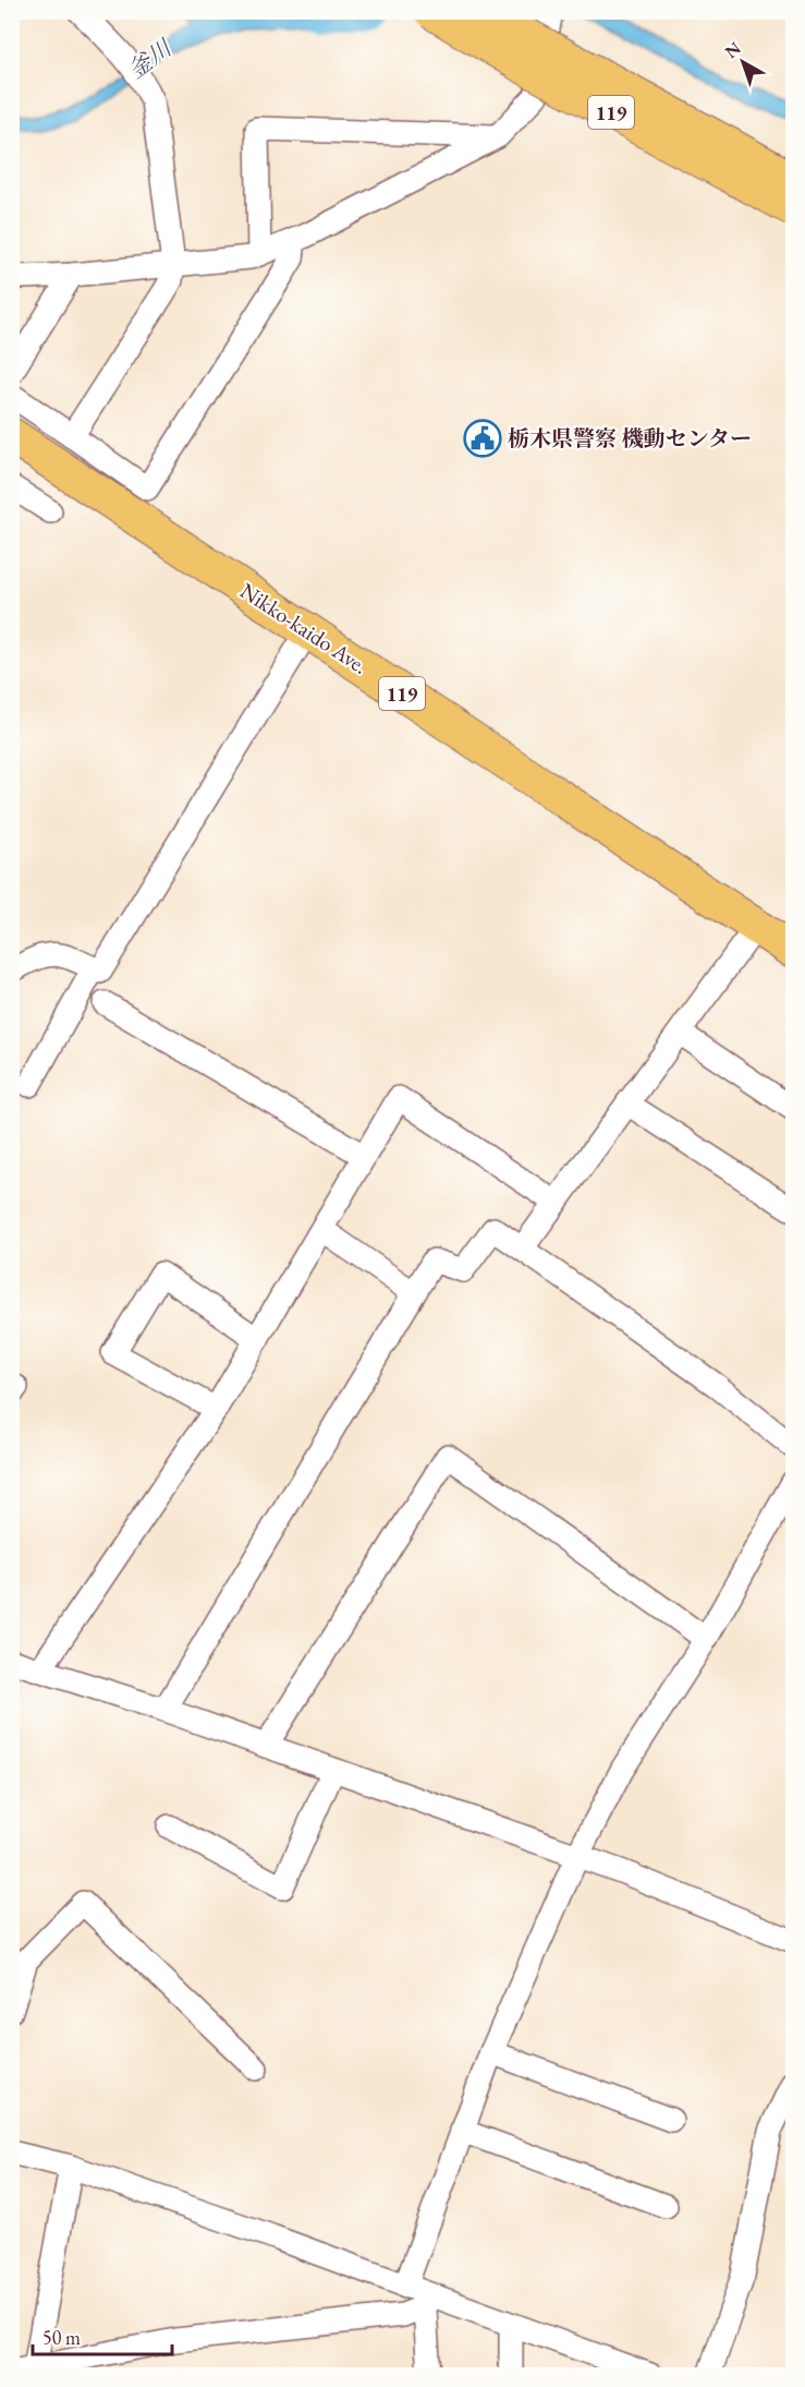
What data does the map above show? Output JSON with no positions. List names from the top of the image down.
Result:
{
  "streets": {
    "highway": ["119", "Nikko-kaido Ave."]
  },
  "water": ["釜川"],
  "places": {
    "public building": ["栃木県警察 機動センター"]
  },
  "scale_bar": "50 m",
  "north": "top left"
}
